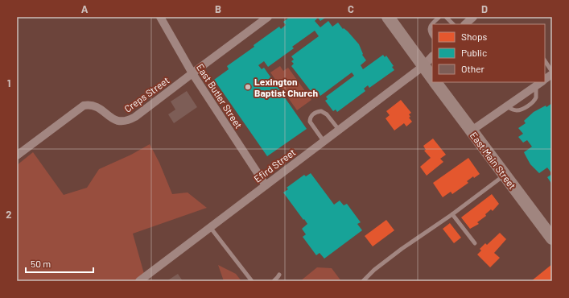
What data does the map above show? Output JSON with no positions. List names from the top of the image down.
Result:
{
  "streets": {
    "main road": ["East Main Street"],
    "street": ["Creps Street", "East Butler Street", "Efird Street"]
  },
  "crossings": [
    ["Creps Street", "East Butler Street"],
    ["East Butler Street", "Efird Street"]
  ],
  "places": ["Lexington Baptist Church"],
  "legend": ["Shops", "Public", "Other"],
  "scale_bar": "50 m",
  "grid": {
    "columns": [
      "A",
      "B",
      "C",
      "D"
    ],
    "rows": ["1", "2"]
  }
}
